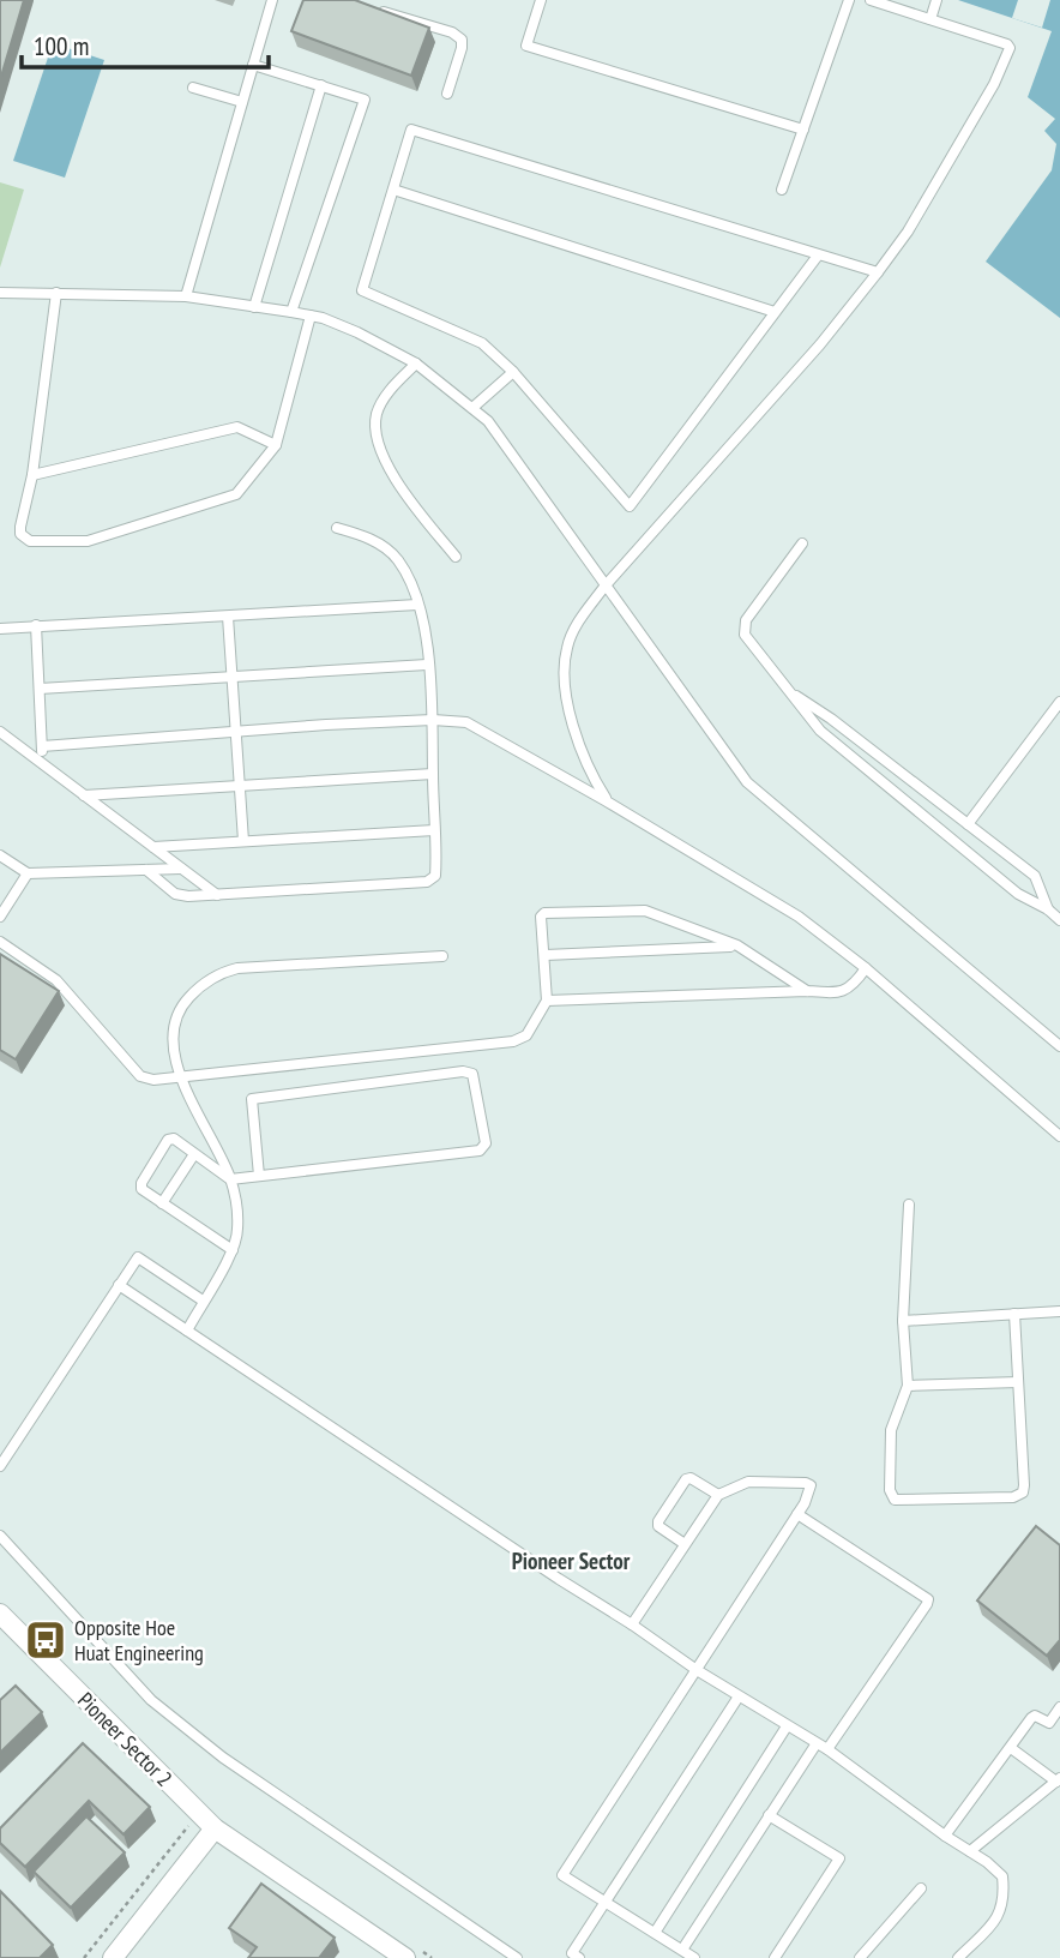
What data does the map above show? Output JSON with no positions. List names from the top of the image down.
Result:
{
  "streets": {
    "street": ["Pioneer Sector 2"]
  },
  "districts": ["Pioneer Sector"],
  "places": {
    "bus stop": ["Opposite Hoe Huat Engineering"]
  },
  "scale_bar": "100 m"
}
